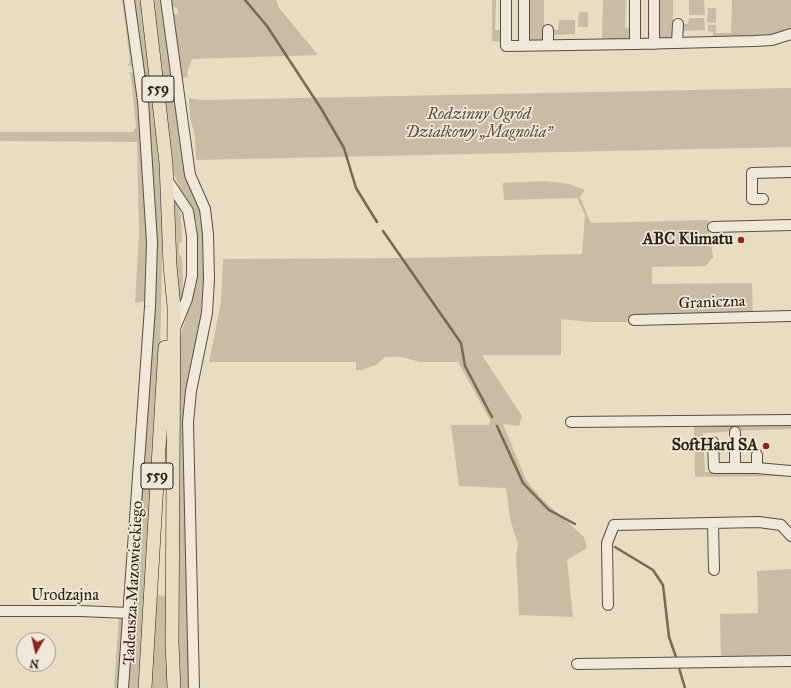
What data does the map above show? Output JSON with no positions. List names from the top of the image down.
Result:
{
  "streets": {
    "main road": ["559", "Tadeusza Mazowieckiego"],
    "street": ["Graniczna", "Urodzajna"]
  },
  "parks": ["Rodzinny Ogród Działkowy „Magnolia”"],
  "places": ["ABC Klimatu", "SoftHard SA"],
  "north": "bottom"
}
